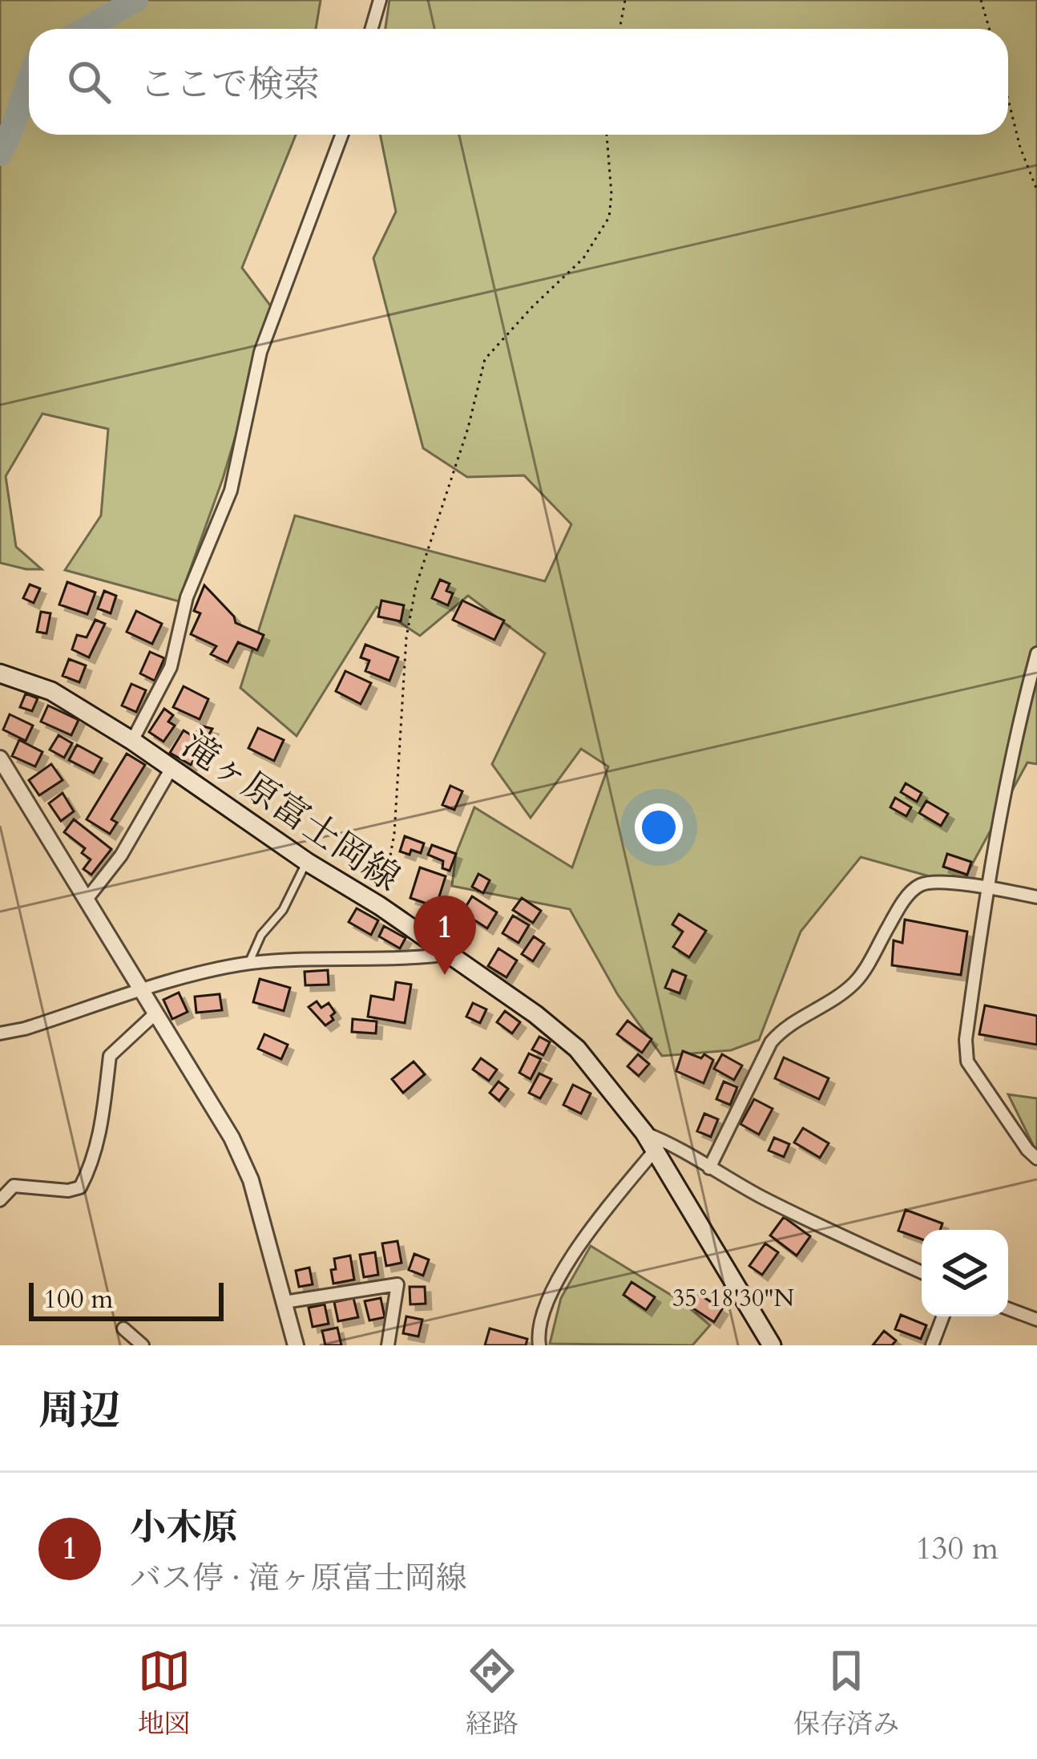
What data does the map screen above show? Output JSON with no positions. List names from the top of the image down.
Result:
{
  "streets": {
    "main road": ["滝ヶ原富士岡線"]
  },
  "scale_bar": "100 m",
  "page": {
    "search": "ここで検索",
    "pins": "1",
    "scale": "100 m",
    "heading": "周辺",
    "list": [
      {
        "mark": "1",
        "name": "小木原",
        "note": "バス停 · 滝ヶ原富士岡線",
        "value": "130 m"
      }
    ],
    "nav": ["地図", "経路", "保存済み"]
  },
  "coordinates": ["35°18'30\"N"]
}
